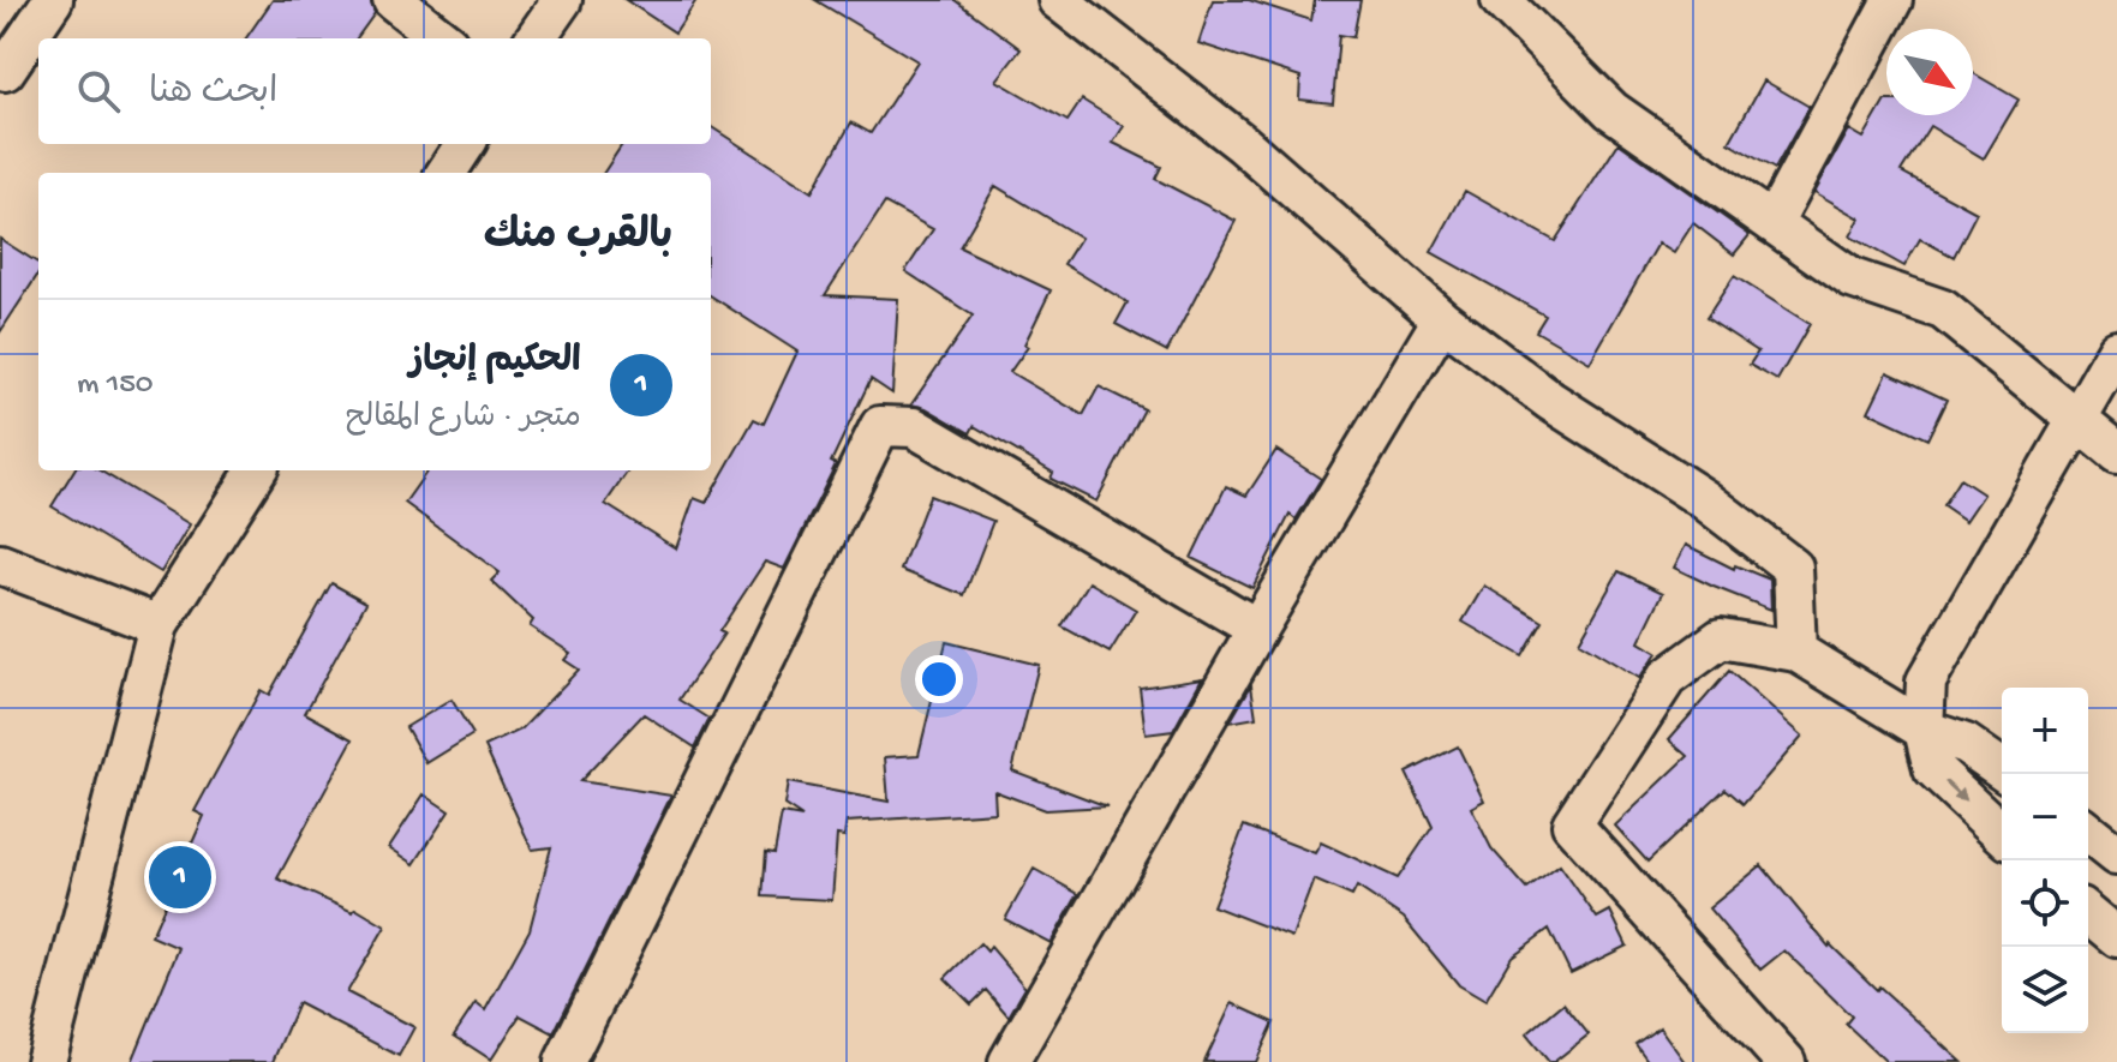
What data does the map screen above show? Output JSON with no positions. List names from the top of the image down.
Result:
{
  "north": "bottom right",
  "page": {
    "search": "ابحث هنا",
    "heading": "بالقرب منك",
    "list": [
      {
        "mark": "1",
        "name": "الحكيم إنجاز",
        "note": "متجر · شارع المقالح",
        "value": "150 m"
      }
    ],
    "map_buttons": ["+", "−"],
    "pins": "1"
  }
}
